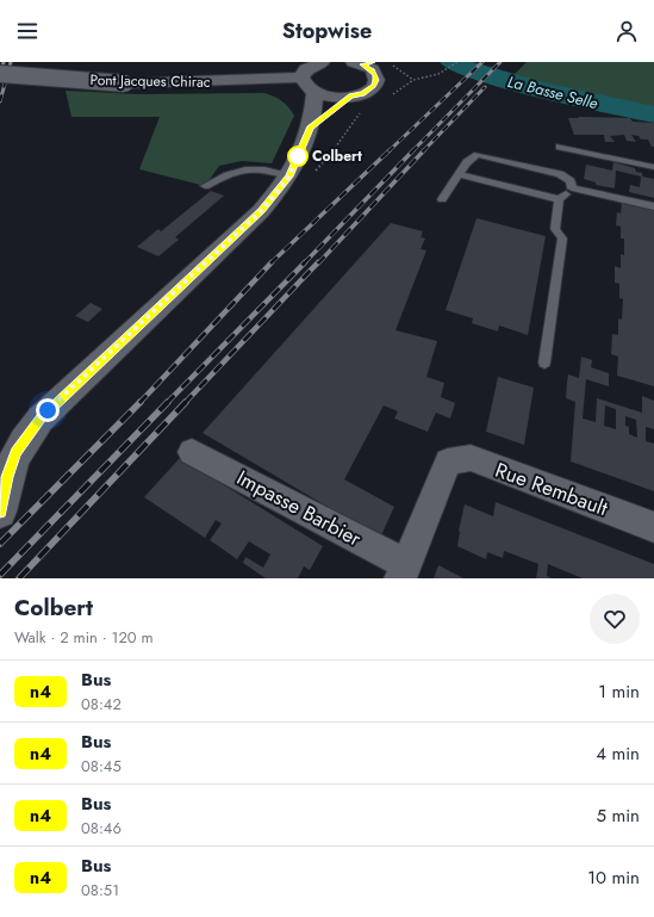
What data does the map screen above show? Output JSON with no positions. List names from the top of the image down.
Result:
{
  "streets": {
    "main road": ["Pont Jacques Chirac"],
    "street": ["Rue Rembault", "Impasse Barbier"]
  },
  "crossings": [
    ["Rue Rembault", "Impasse Barbier"]
  ],
  "water": ["La Basse Selle"],
  "places": ["Colbert"],
  "lines": ["bus line n4"],
  "page": {
    "header": "Stopwise",
    "heading": ["Colbert", "Walk · 2 min · 120 m"],
    "list": [
      {
        "mark": "n4",
        "name": "Bus",
        "note": "08:42",
        "value": "1 min"
      },
      {
        "mark": "n4",
        "name": "Bus",
        "note": "08:45",
        "value": "4 min"
      },
      {
        "mark": "n4",
        "name": "Bus",
        "note": "08:46",
        "value": "5 min"
      },
      {
        "mark": "n4",
        "name": "Bus",
        "note": "08:51",
        "value": "10 min"
      }
    ]
  }
}
